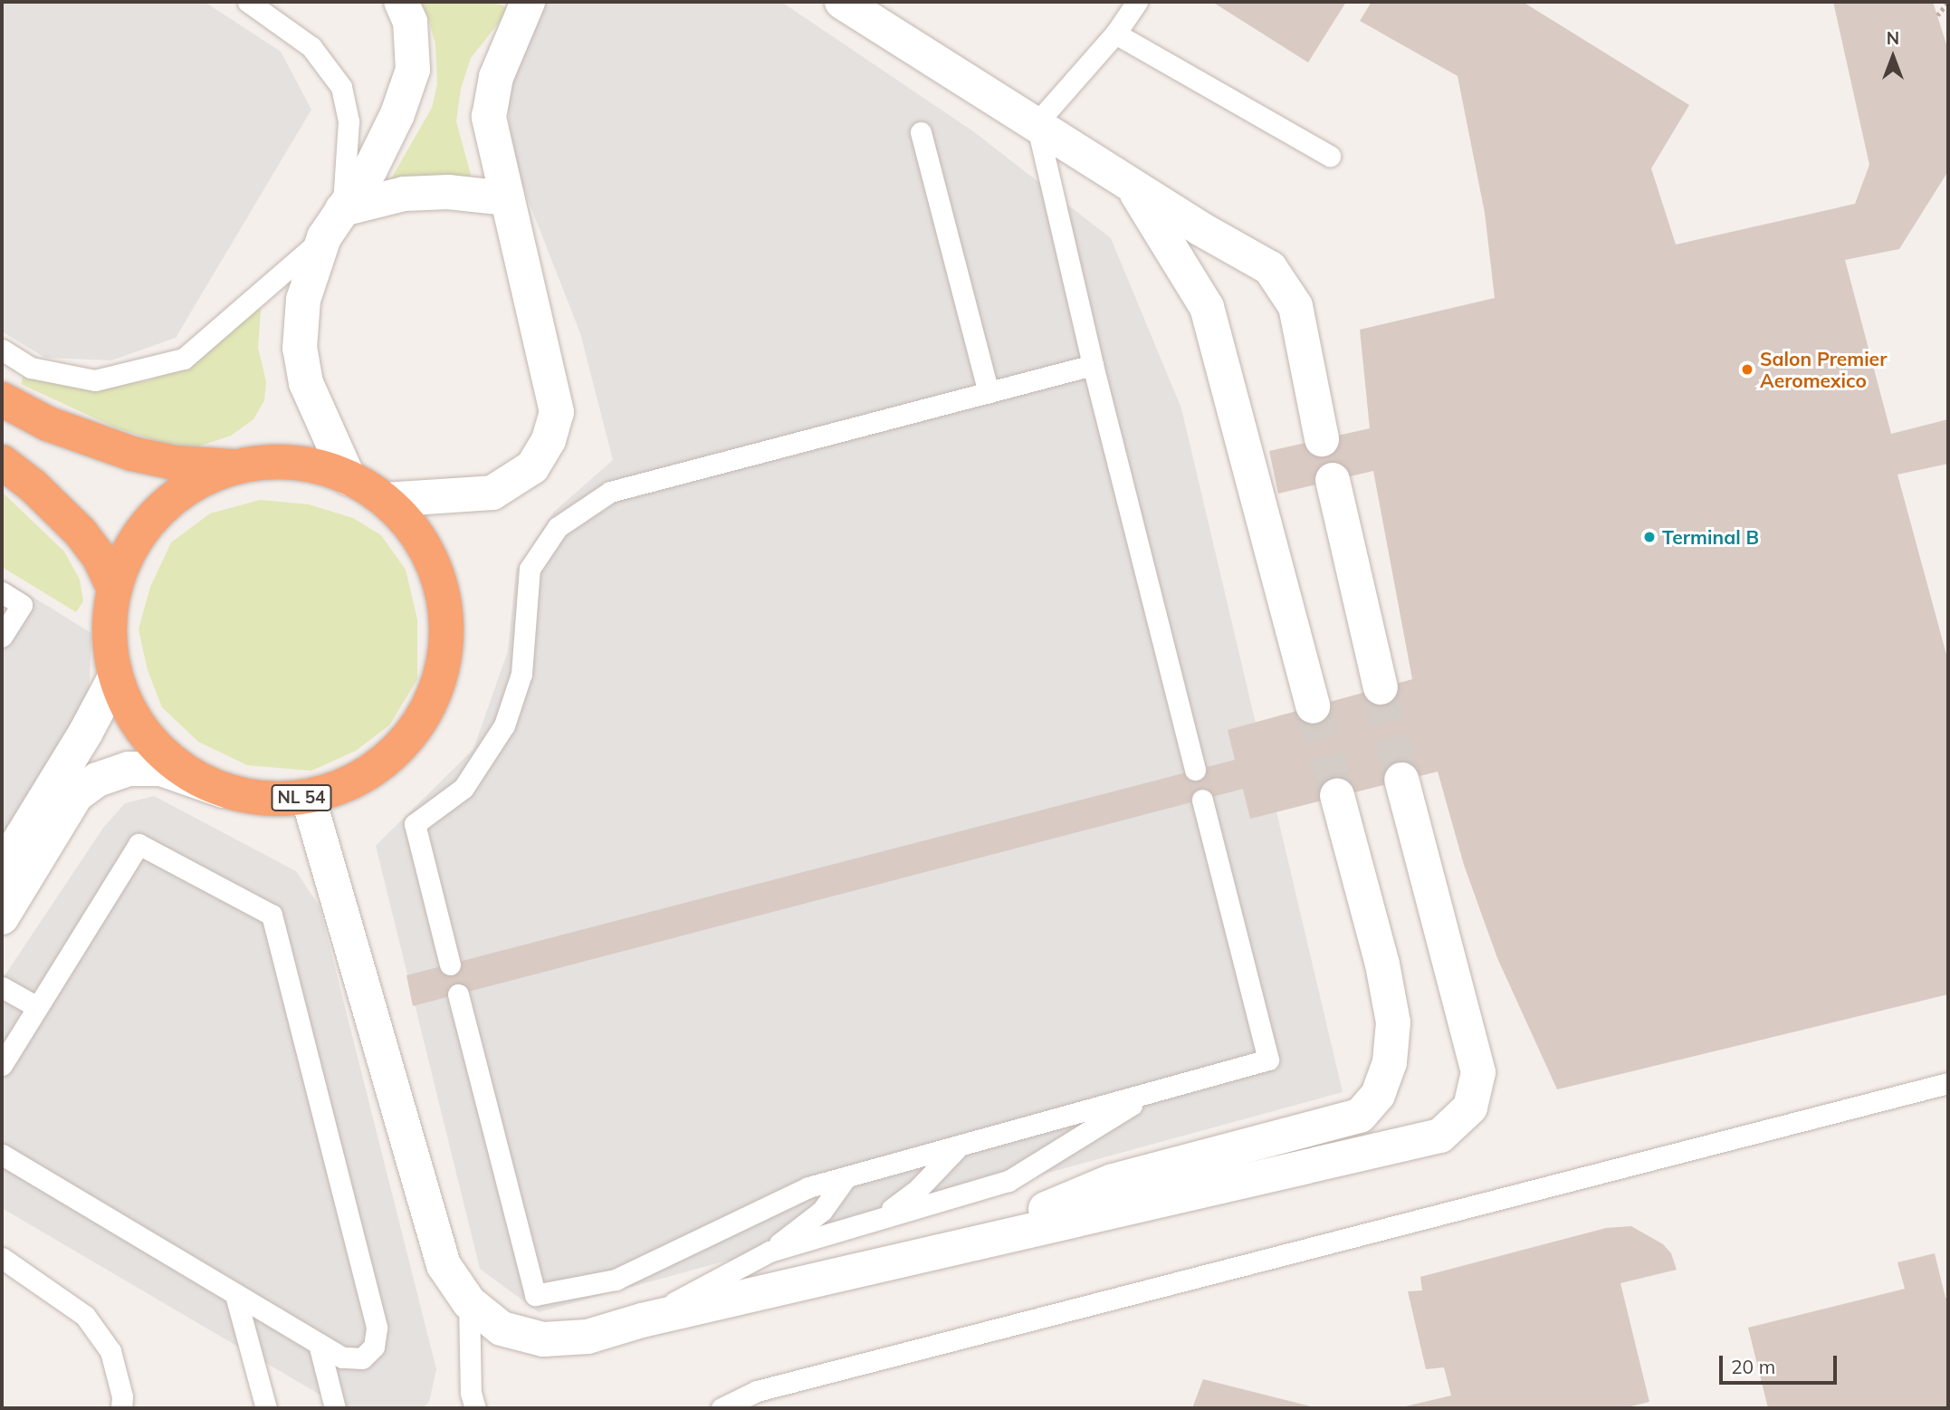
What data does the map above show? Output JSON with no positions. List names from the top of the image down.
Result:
{
  "streets": {
    "highway": ["NL 54"]
  },
  "places": ["Salon Premier Aeromexico", "Terminal B"],
  "scale_bar": "20 m",
  "north": "top"
}
